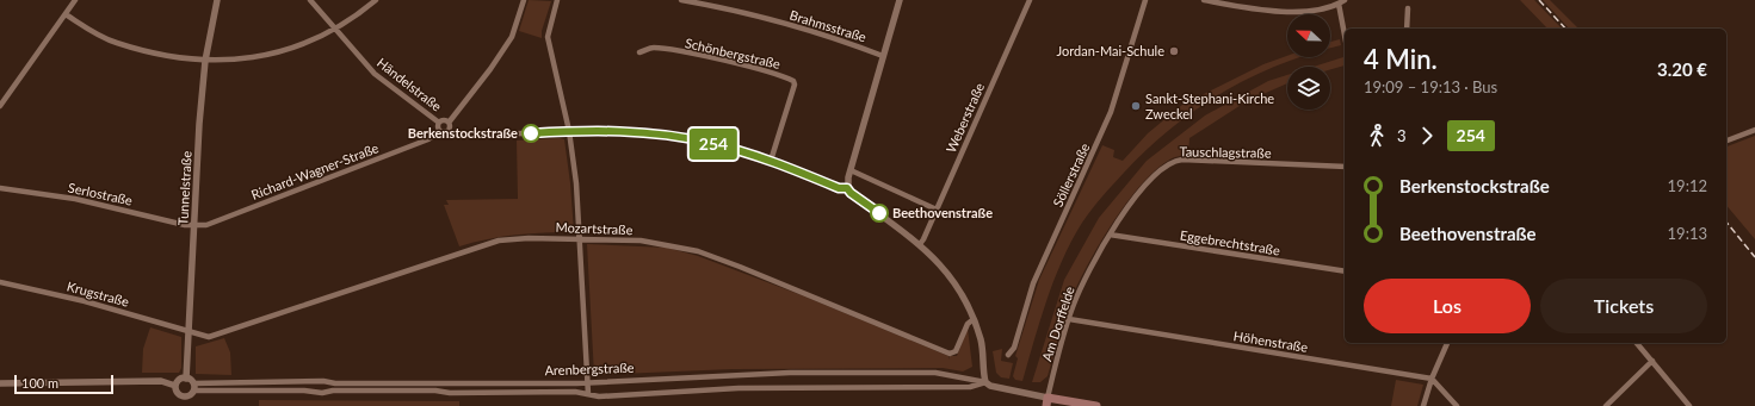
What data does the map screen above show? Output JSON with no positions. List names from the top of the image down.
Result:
{
  "streets": {
    "street": [
      "Brahmsstraße",
      "Schönbergstraße",
      "Händelstraße",
      "Weberstraße",
      "Tauschlagstraße",
      "Richard-Wagner-Straße",
      "Söllerstraße",
      "Tunnelstraße",
      "Serlostraße",
      "Mozartstraße",
      "Eggebrechtstraße",
      "Krugstraße",
      "Am Dorffelde",
      "Höhenstraße",
      "Arenbergstraße"
    ]
  },
  "crossings": [
    ["Händelstraße", "Richard-Wagner-Straße"],
    ["Tauschlagstraße", "Eggebrechtstraße"],
    ["Tauschlagstraße", "Am Dorffelde"],
    ["Richard-Wagner-Straße", "Tunnelstraße"],
    ["Richard-Wagner-Straße", "Serlostraße"],
    ["Tunnelstraße", "Serlostraße"],
    ["Tunnelstraße", "Mozartstraße"],
    ["Tunnelstraße", "Krugstraße"],
    ["Tunnelstraße", "Arenbergstraße"],
    ["Mozartstraße", "Krugstraße"],
    ["Eggebrechtstraße", "Am Dorffelde"],
    ["Am Dorffelde", "Höhenstraße"],
    ["Am Dorffelde", "Arenbergstraße"]
  ],
  "places": [
    "Jordan-Mai-Schule",
    "Sankt-Stephani-Kirche Zweckel",
    "Berkenstockstraße",
    "Beethovenstraße"
  ],
  "lines": ["bus line 254"],
  "scale_bar": "100 m",
  "north": "left",
  "page": {
    "on_map": "254",
    "heading": ["4 Min.", "19:09 – 19:13 · Bus", "3.20 €"],
    "legs": ["3", "254"],
    "list": [
      {
        "name": "Berkenstockstraße",
        "value": "19:12"
      },
      {
        "name": "Beethovenstraße",
        "value": "19:13"
      }
    ],
    "buttons": ["Los", "Tickets"],
    "scale": "100 m"
  }
}
